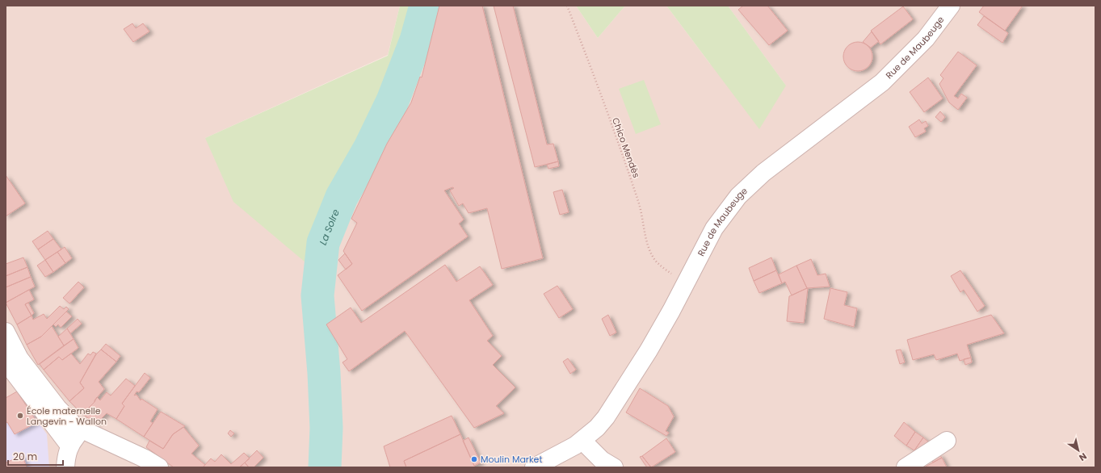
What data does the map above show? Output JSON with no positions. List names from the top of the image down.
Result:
{
  "streets": {
    "street": ["Rue de Maubeuge"],
    "path": ["Chico Mendès"]
  },
  "crossings": [
    ["Rue de Maubeuge", "Chico Mendès"]
  ],
  "water": ["La Solre"],
  "places": ["École maternelle Langevin - Wallon", "Moulin Market"],
  "scale_bar": "20 m",
  "north": "bottom right"
}
